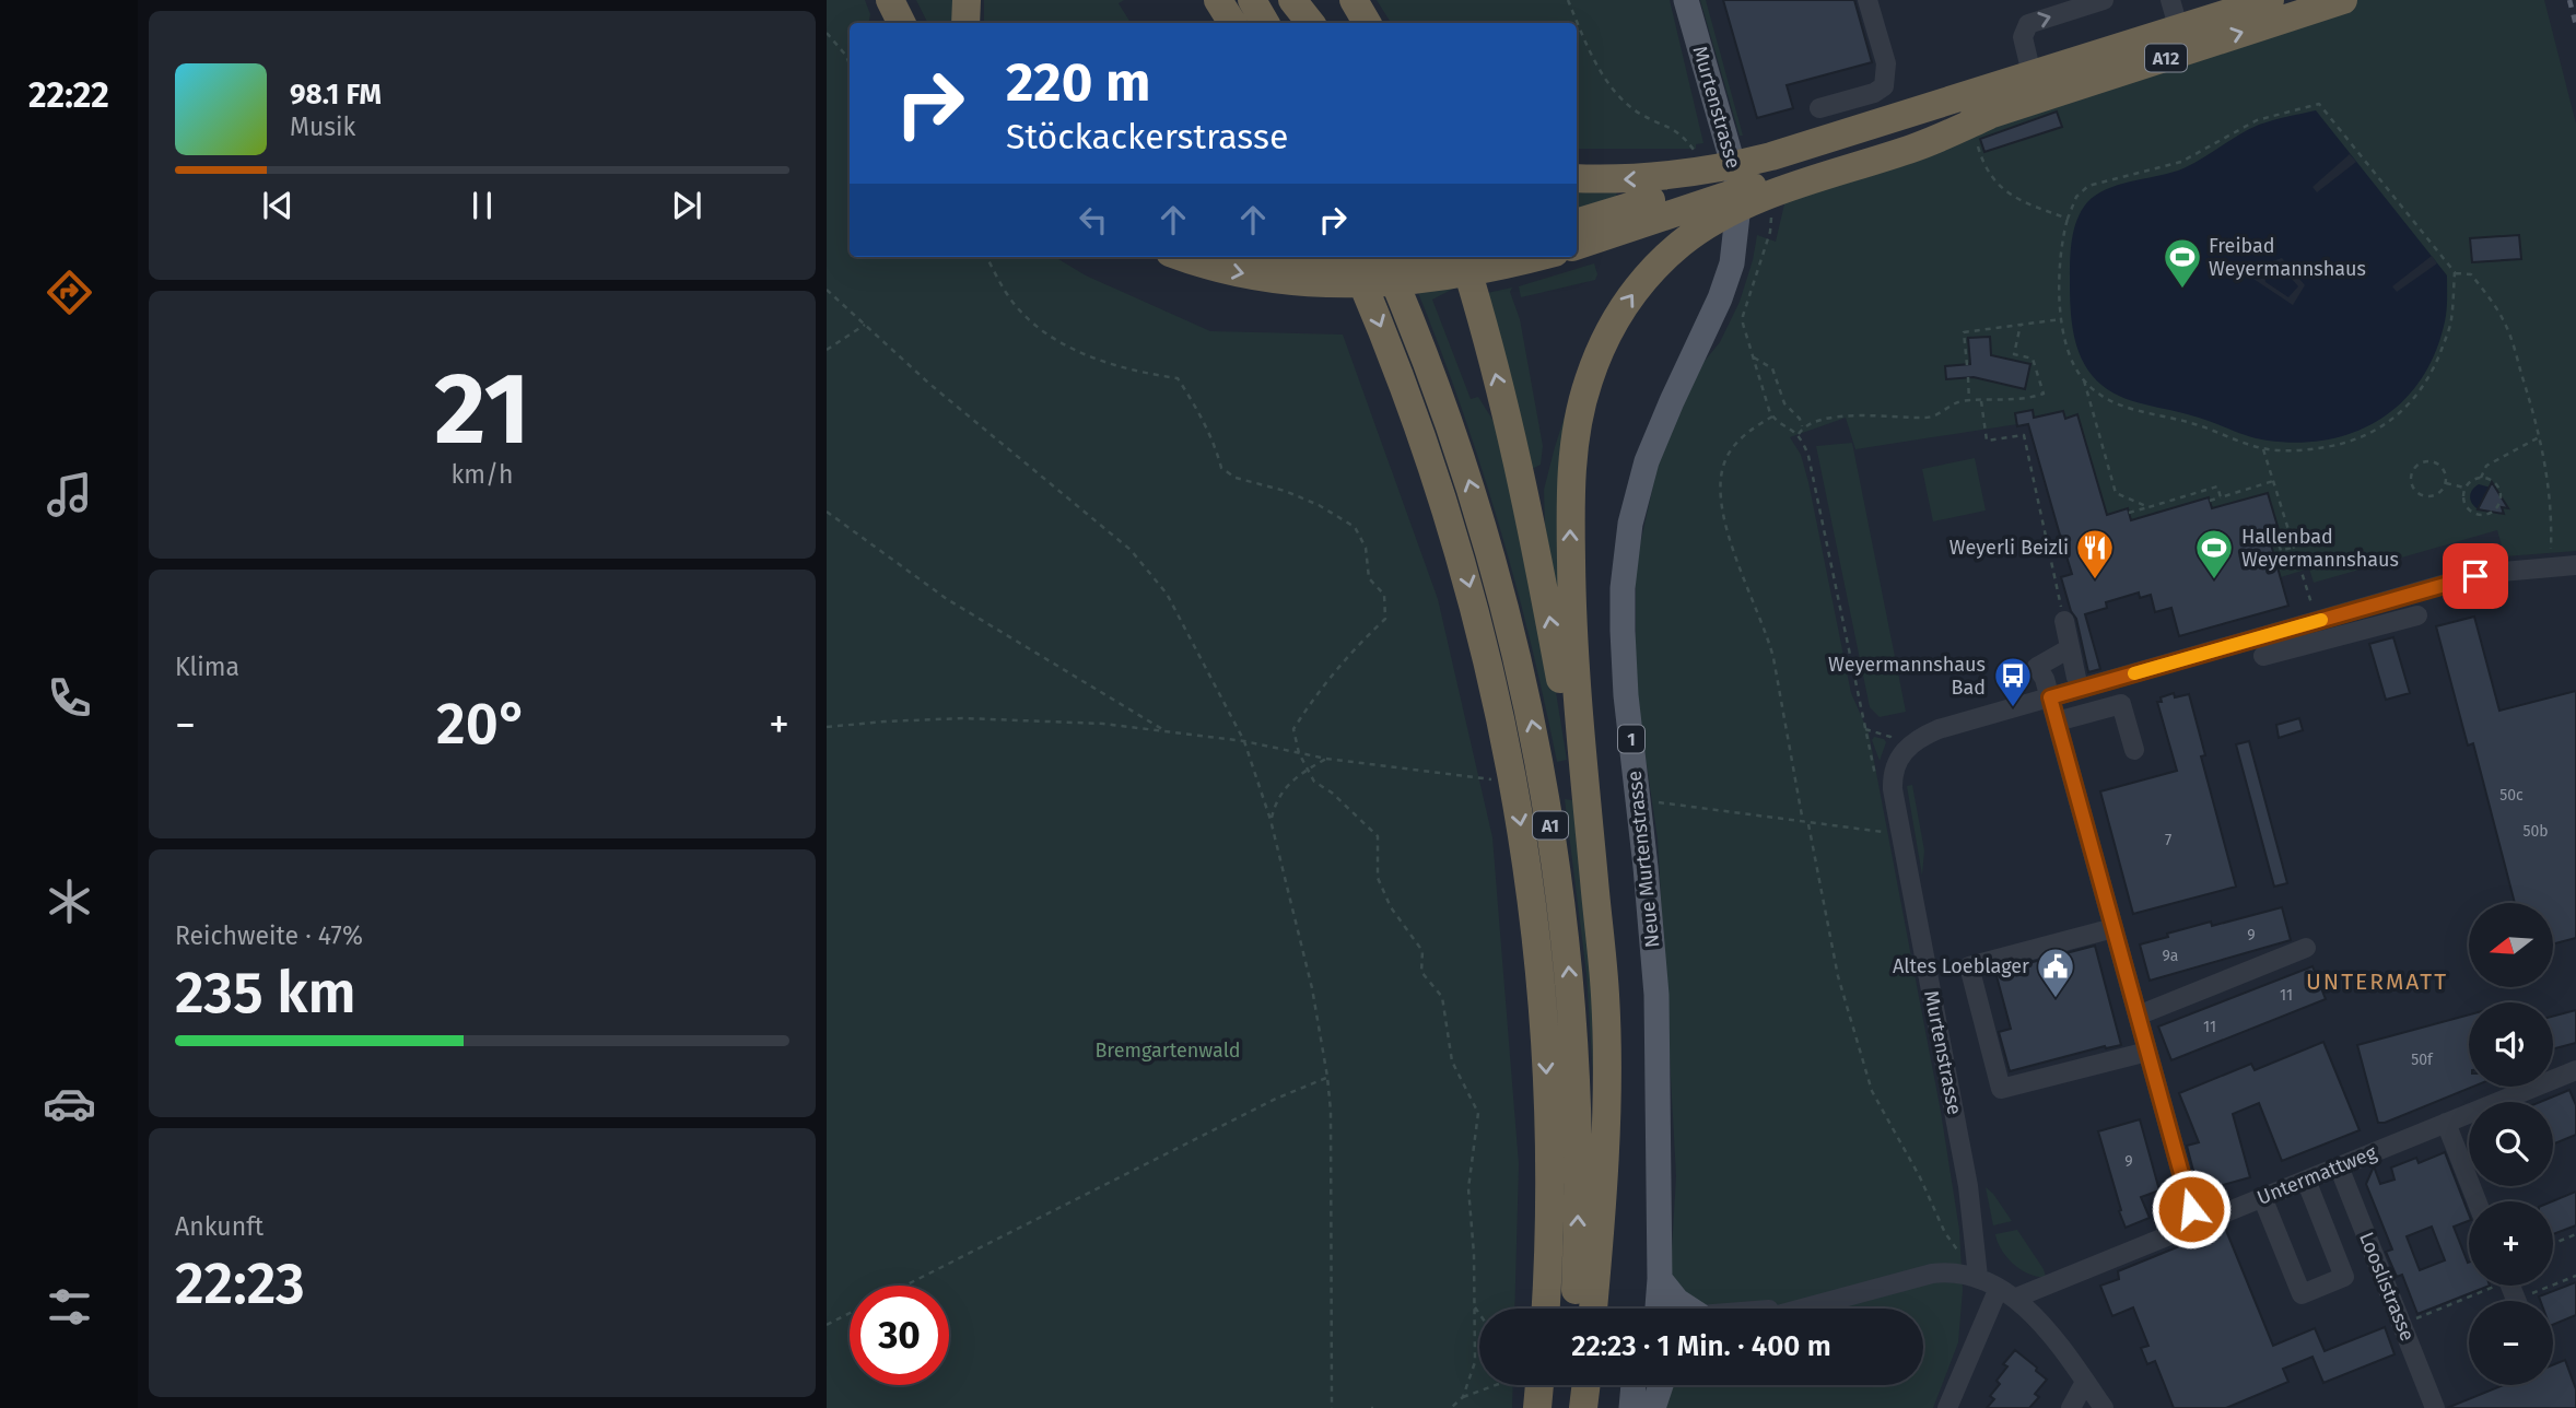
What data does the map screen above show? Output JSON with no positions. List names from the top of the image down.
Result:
{
  "streets": {
    "highway": ["A12", "A1"],
    "main road": ["Murtenstrasse", "1", "Neue Murtenstrasse"],
    "street": ["Untermattweg", "Looslistrasse"]
  },
  "crossings": [
    ["Murtenstrasse", "Neue Murtenstrasse"],
    ["Untermattweg", "Looslistrasse"]
  ],
  "districts": ["UNTERMATT"],
  "parks": ["Bremgartenwald"],
  "places": {
    "sports": ["Freibad Weyermannshaus", "Hallenbad Weyermannshaus"],
    "restaurant": ["Weyerli Beizli"],
    "bus stop": ["Weyermannshaus Bad"],
    "public building": ["Altes Loeblager"]
  },
  "house_numbers": [
    "50c",
    "50b",
    "7",
    "9",
    "9a",
    "11",
    "11",
    "50f",
    "9"
  ],
  "north": "left",
  "page": {
    "tabs": "22:22",
    "turn": ["220 m", "Stöckackerstrasse"],
    "song": ["98.1 FM", "Musik"],
    "tile": [
      ["21", "km/h"],
      "Klima",
      ["Reichweite · 47%", "235 km"],
      ["Ankunft", "22:23"]
    ],
    "heat": ["−", "20°", "+"],
    "map_buttons": ["+", "−"],
    "limit": "30",
    "trip": "22:23 · 1 Min. · 400 m"
  }
}
